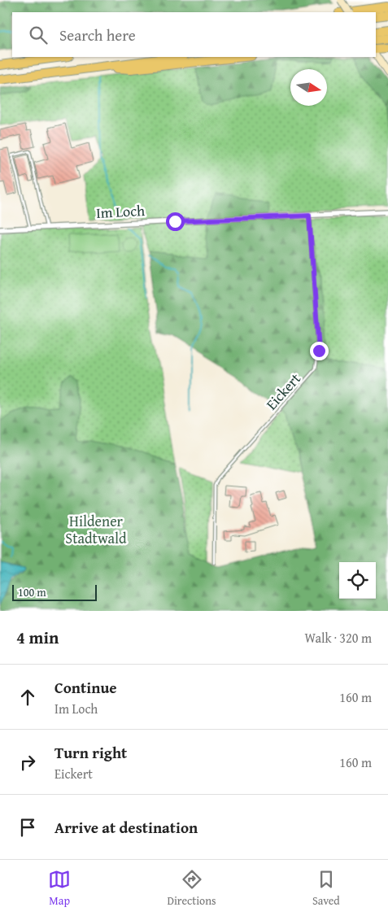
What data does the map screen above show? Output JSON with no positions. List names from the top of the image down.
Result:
{
  "streets": {
    "street": ["Im Loch"],
    "lane": ["Eickert"]
  },
  "crossings": [
    ["Im Loch", "Eickert"]
  ],
  "parks": ["Hildener Stadtwald"],
  "scale_bar": "100 m",
  "north": "right",
  "page": {
    "search": "Search here",
    "scale": "100 m",
    "heading": ["4 min", "Walk · 320 m"],
    "list": [
      ["Continue", "Im Loch", "160 m"],
      ["Turn right", "Eickert", "160 m"],
      "Arrive at destination"
    ],
    "nav": ["Map", "Directions", "Saved"]
  }
}
